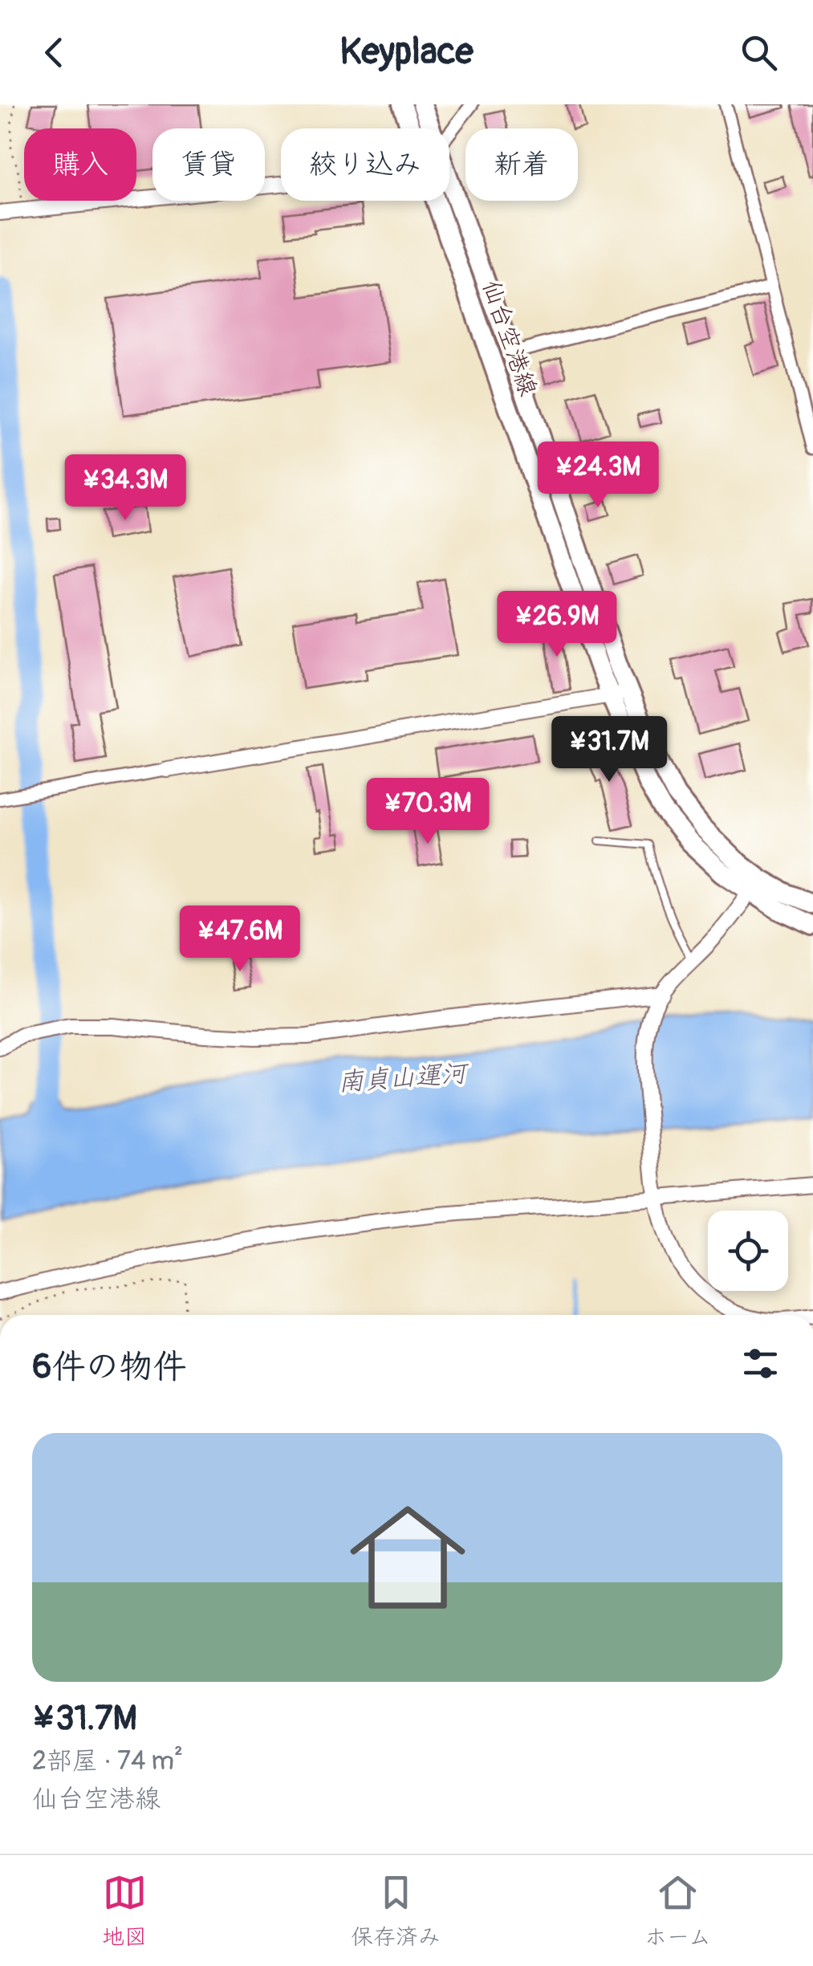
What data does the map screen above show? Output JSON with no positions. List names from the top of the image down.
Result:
{
  "streets": {
    "main road": ["仙台空港線"]
  },
  "water": ["南貞山運河"],
  "page": {
    "header": "Keyplace",
    "chip": [
      "購入",
      "賃貸",
      "絞り込み",
      "新着"
    ],
    "price": [
      "¥24.3M",
      "¥34.3M",
      "¥26.9M",
      "¥31.7M",
      "¥70.3M",
      "¥47.6M"
    ],
    "heading": "6件の物件",
    "list": [
      {
        "name": "¥31.7M",
        "note": "2部屋 · 74 m² · 仙台空港線"
      }
    ],
    "tabs": ["地図", "保存済み", "ホーム"]
  }
}
